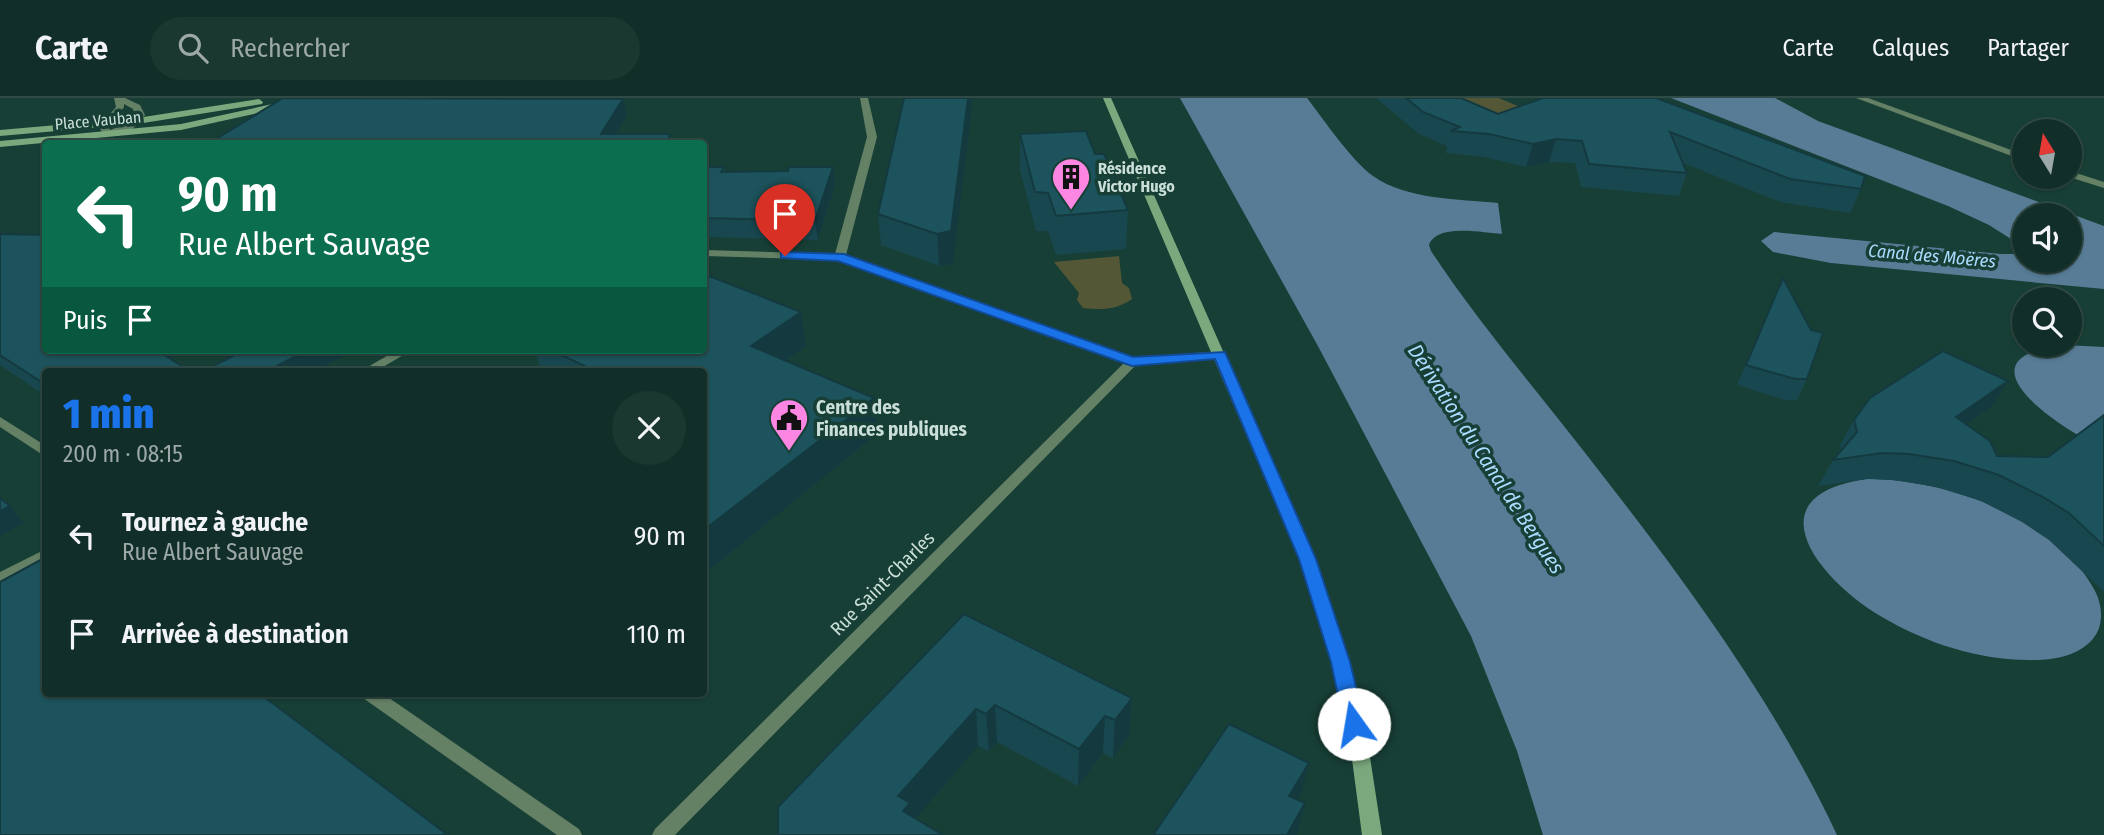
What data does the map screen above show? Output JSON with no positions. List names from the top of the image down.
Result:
{
  "streets": {
    "main road": ["Place Vauban"],
    "street": ["Rue Saint-Charles"]
  },
  "water": ["Canal des Moëres", "Dérivation du Canal de Bergues"],
  "places": {
    "building": ["Résidence Victor Hugo"],
    "public building": ["Centre des Finances publiques"]
  },
  "north": "top",
  "page": {
    "header": "Carte",
    "search": "Rechercher",
    "nav": ["Carte", "Calques", "Partager"],
    "turn": ["90 m", "Rue Albert Sauvage"],
    "then": "Puis",
    "heading": ["1 min", "200 m · 08:15"],
    "list": [
      {
        "name": "Tournez à gauche",
        "note": "Rue Albert Sauvage",
        "value": "90 m"
      },
      {
        "name": "Arrivée à destination",
        "value": "110 m"
      }
    ]
  }
}
